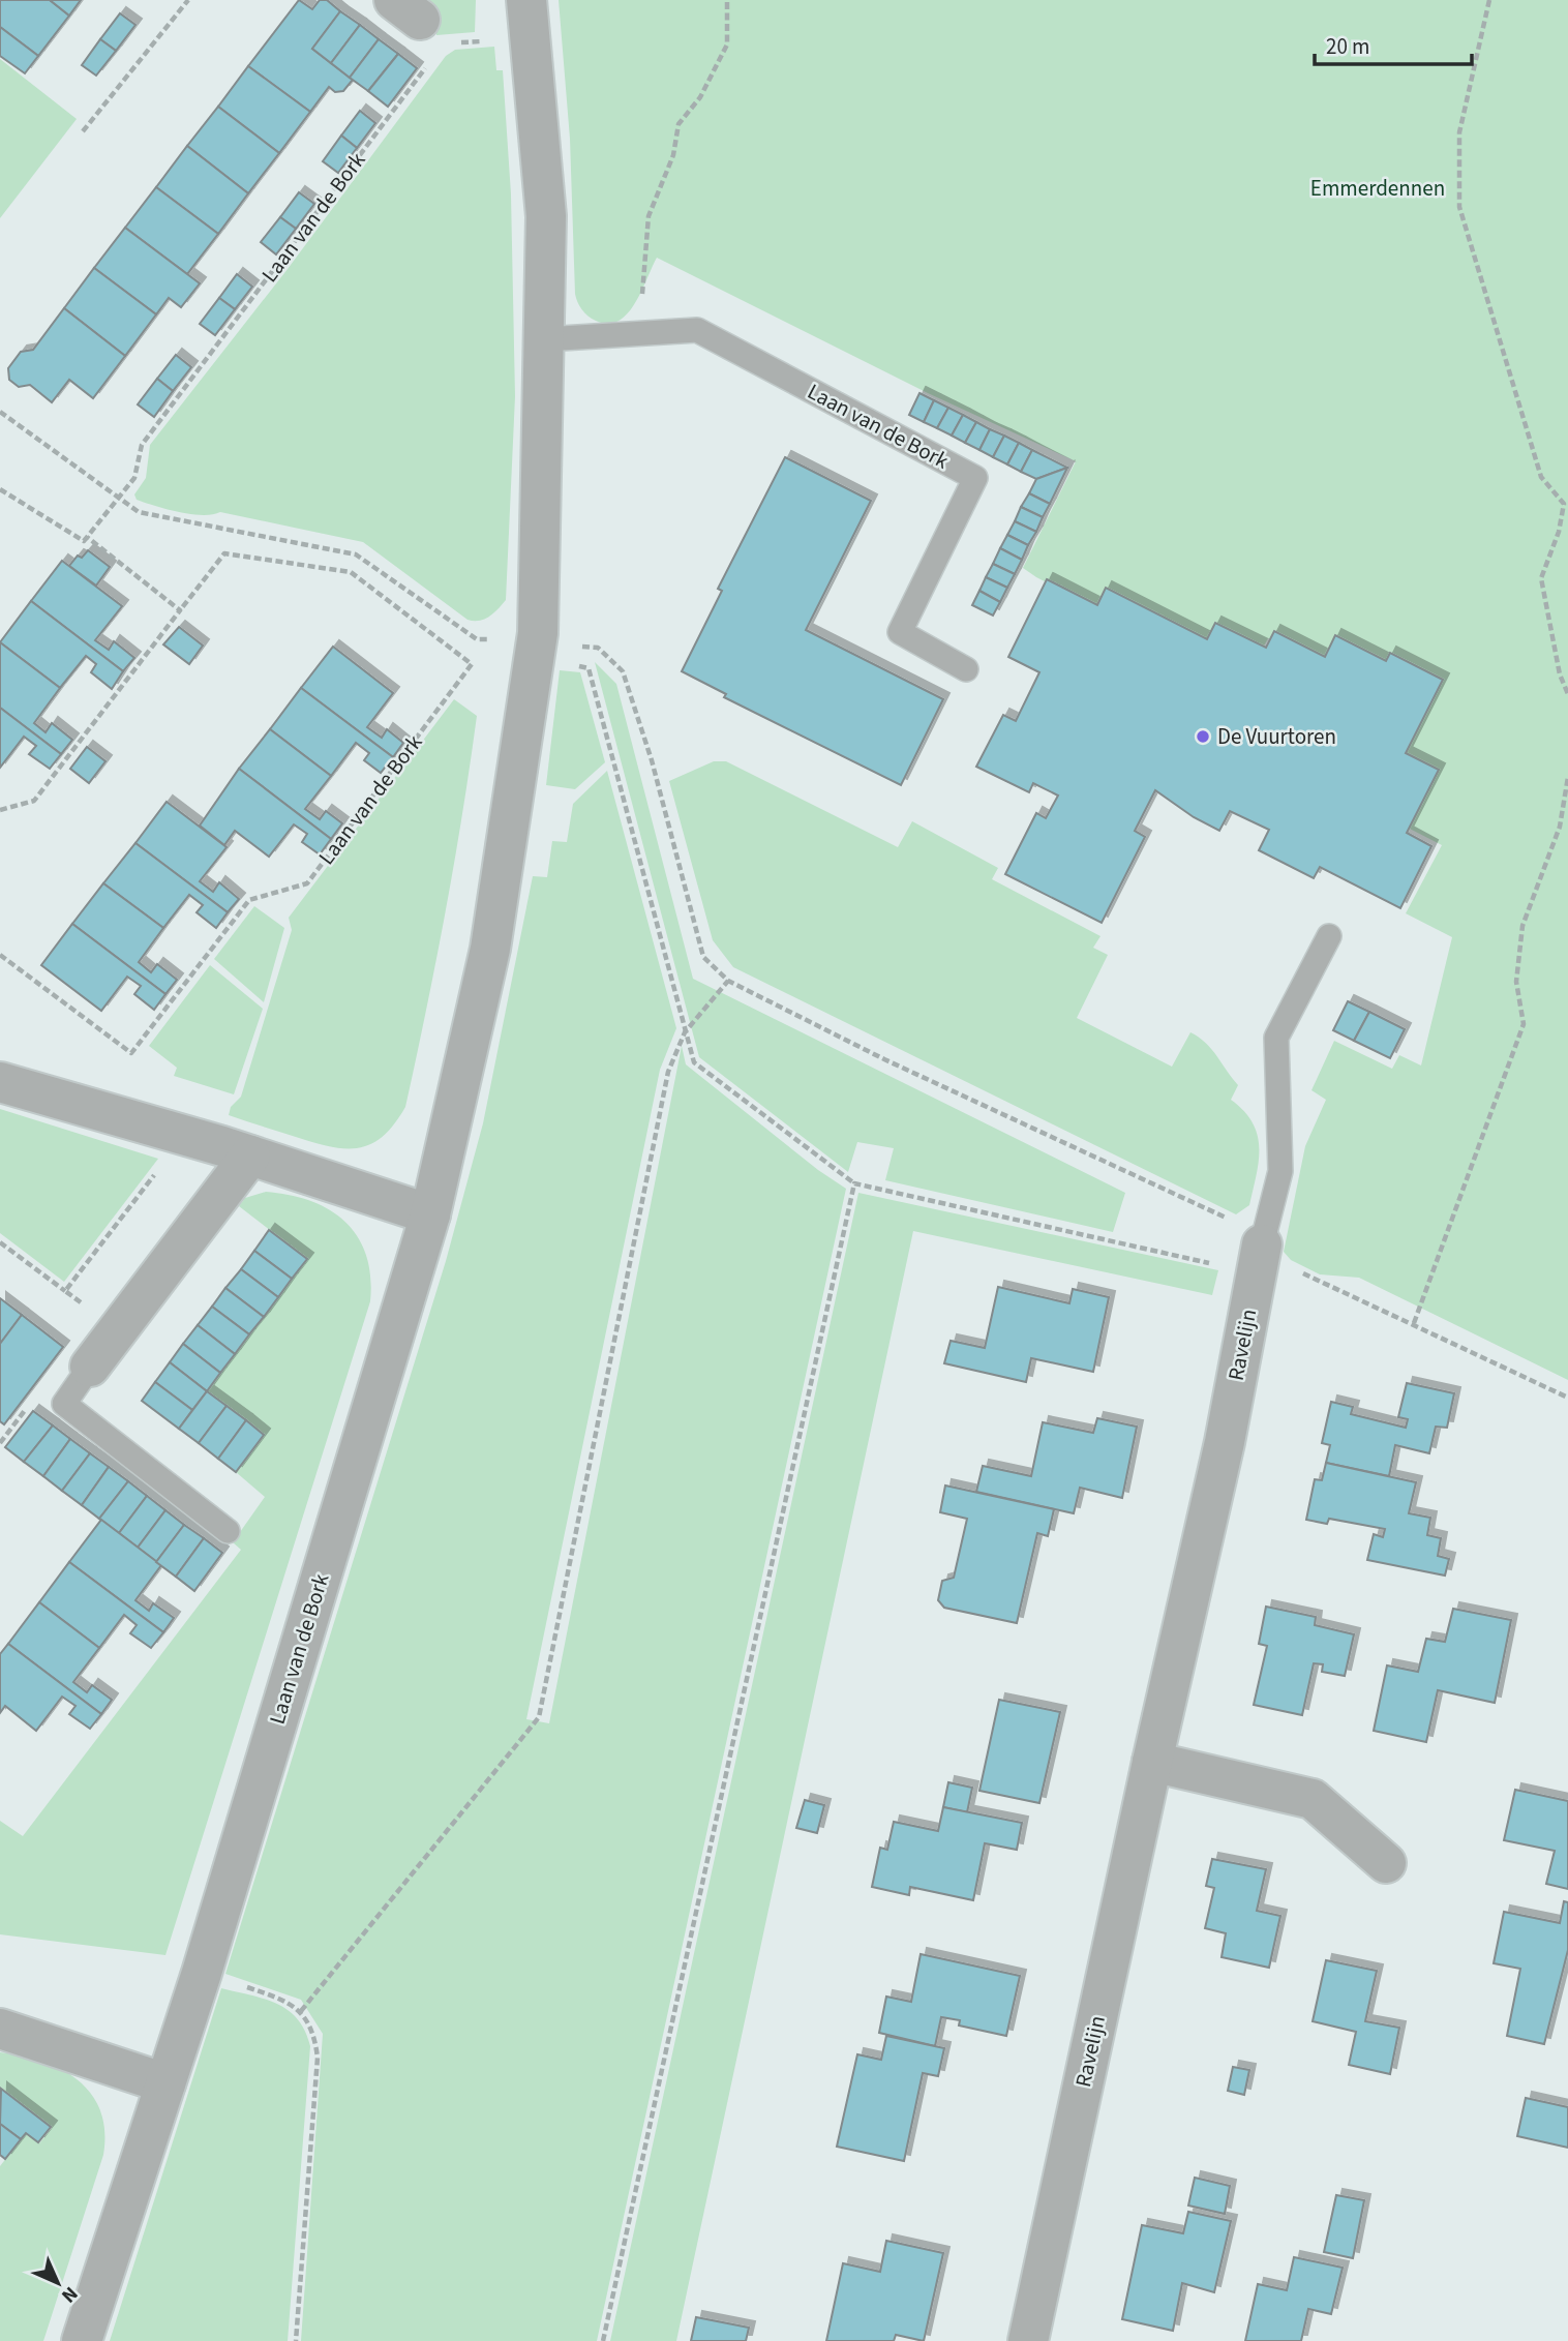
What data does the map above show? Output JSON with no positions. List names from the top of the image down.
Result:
{
  "streets": {
    "street": ["Laan van de Bork", "Ravelijn"]
  },
  "parks": ["Emmerdennen"],
  "places": ["De Vuurtoren"],
  "scale_bar": "20 m",
  "north": "bottom right"
}
